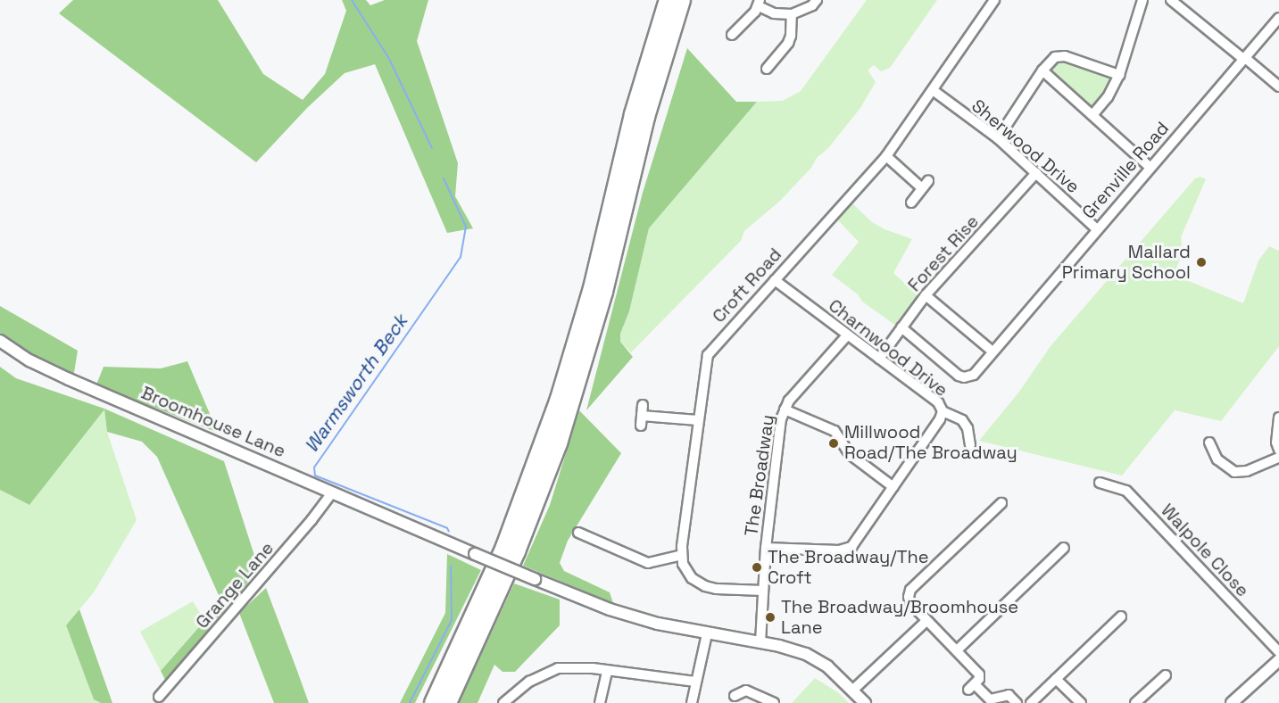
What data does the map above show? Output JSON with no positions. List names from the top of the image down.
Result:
{
  "streets": {
    "street": [
      "Sherwood Drive",
      "Grenville Road",
      "Forest Rise",
      "Croft Road",
      "Charnwood Drive",
      "Broomhouse Lane",
      "The Broadway",
      "Walpole Close",
      "Grange Lane"
    ]
  },
  "crossings": [
    ["Sherwood Drive", "Grenville Road"],
    ["Sherwood Drive", "Forest Rise"],
    ["Sherwood Drive", "Croft Road"],
    ["Grenville Road", "Forest Rise"],
    ["Forest Rise", "Charnwood Drive"],
    ["Croft Road", "Charnwood Drive"],
    ["Charnwood Drive", "The Broadway"],
    ["Broomhouse Lane", "Grange Lane"]
  ],
  "water": ["Warmsworth Beck"],
  "places": [
    "Mallard Primary School",
    "Millwood Road/The Broadway",
    "The Broadway/The Croft",
    "The Broadway/Broomhouse Lane"
  ]
}
